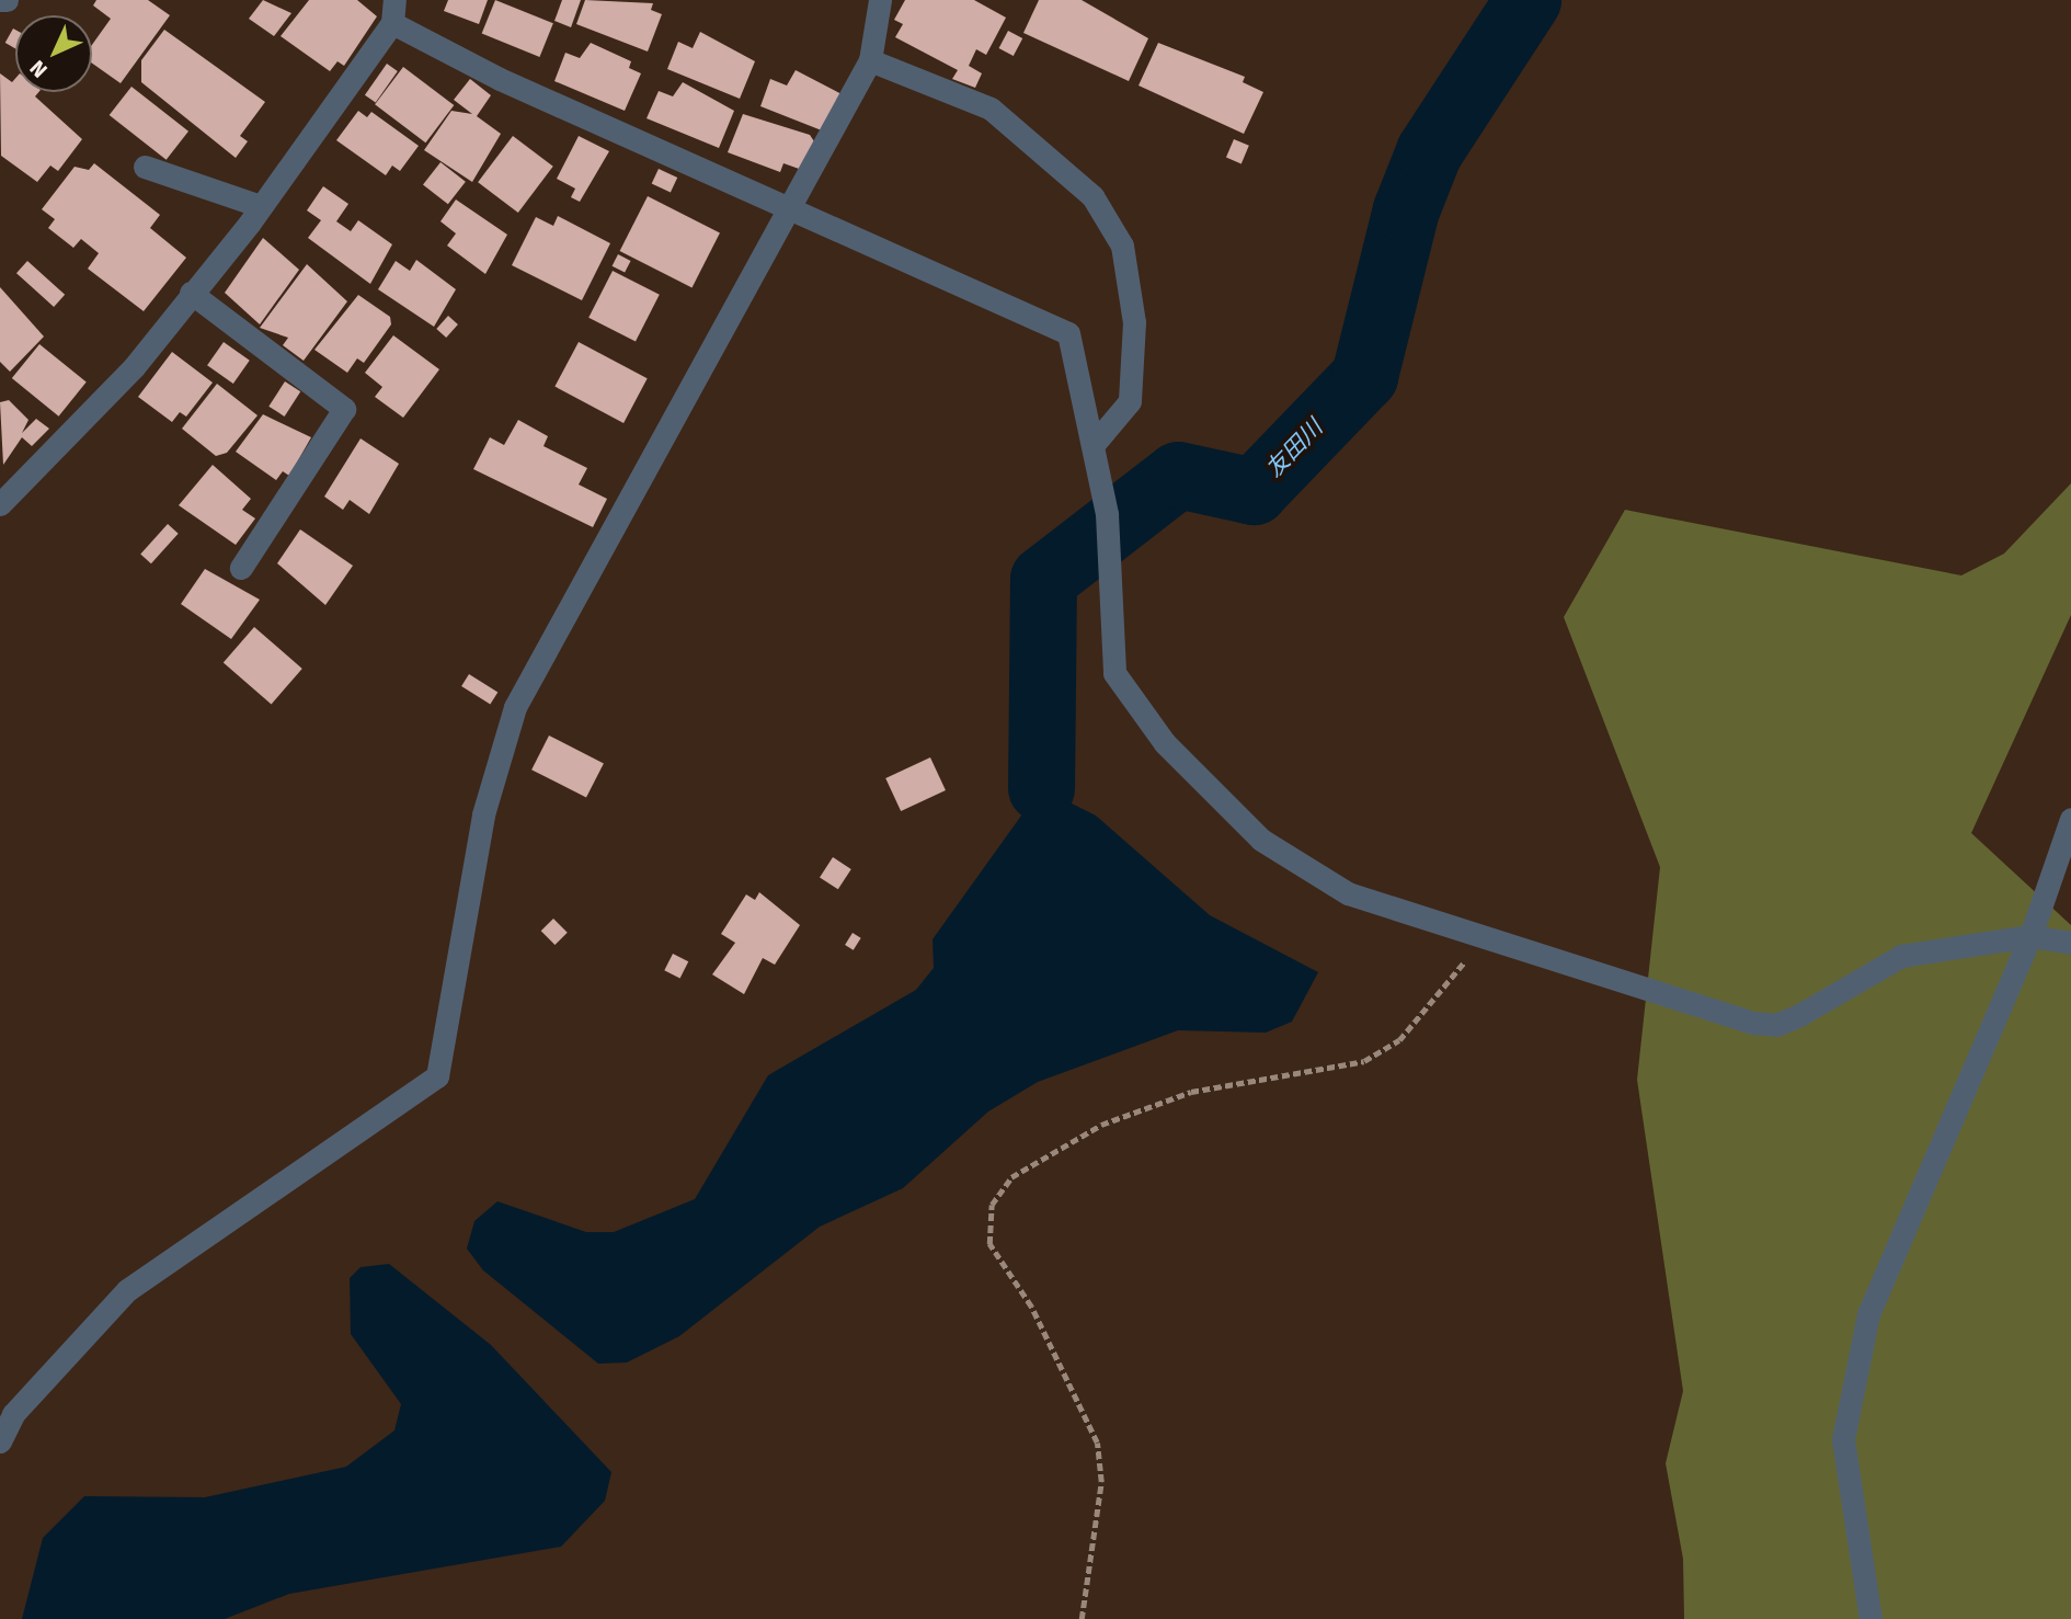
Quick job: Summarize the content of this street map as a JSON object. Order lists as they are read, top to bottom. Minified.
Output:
{"water":["友田川"],"north":"bottom left"}
